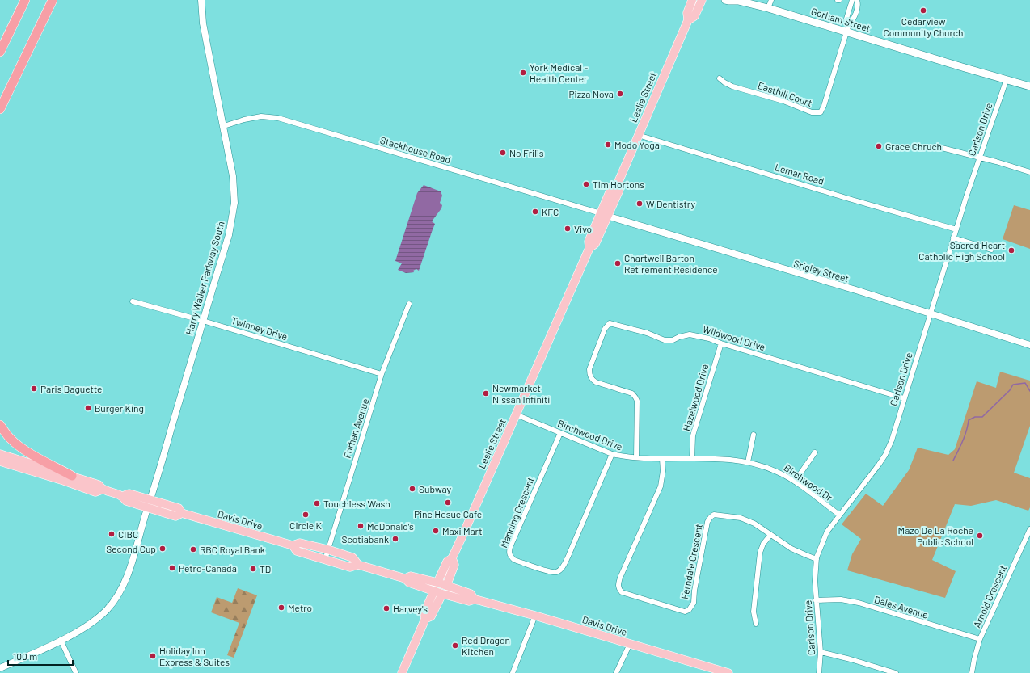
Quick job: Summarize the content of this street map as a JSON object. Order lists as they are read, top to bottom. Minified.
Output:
{"streets":{"main road":["Gorham Street","Leslie Street","Davis Drive"],"street":["Easthill Court","Carlson Drive","Stackhouse Road","Lemar Road","Srigley Street","Harry Walker Parkway South","Twinney Drive","Wildwood Drive","Hazelwood Drive","Forhan Avenue","Birchwood Drive","Birchwood Dr","Manning Crescent","Ferndale Crescent","Arnold Crescent","Dales Avenue"]},"crossings":[["Gorham Street","Easthill Court"],["Gorham Street","Carlson Drive"],["Leslie Street","Stackhouse Road"],["Leslie Street","Lemar Road"],["Leslie Street","Srigley Street"],["Leslie Street","Birchwood Drive"],["Leslie Street","Davis Drive"],["Carlson Drive","Lemar Road"],["Carlson Drive","Srigley Street"],["Carlson Drive","Wildwood Drive"],["Carlson Drive","Birchwood Dr"],["Carlson Drive","Ferndale Crescent"],["Carlson Drive","Dales Avenue"],["Stackhouse Road","Srigley Street"],["Stackhouse Road","Harry Walker Parkway South"],["Harry Walker Parkway South","Twinney Drive"],["Harry Walker Parkway South","Davis Drive"],["Twinney Drive","Forhan Avenue"],["Wildwood Drive","Hazelwood Drive"],["Wildwood Drive","Birchwood Drive"],["Forhan Avenue","Davis Drive"],["Birchwood Drive","Manning Crescent"],["Birchwood Drive","Ferndale Crescent"],["Arnold Crescent","Dales Avenue"]],"places":["Cedarview Community Church","York Medical - Health Center","Pizza Nova","Modo Yoga","Grace Chruch","No Frills","Tim Hortons","W Dentistry","KFC","Vivo","Sacred Heart Catholic High School","Chartwell Barton Retirement Residence","Paris Baguette","Newmarket Nissan Infiniti","Burger King","Subway","Pine Hosue Cafe","Touchless Wash","Circle K","McDonald's","Maxi Mart","CIBC","Mazo De La Roche Public School","Scotiabank","Second Cup","RBC Royal Bank","Petro-Canada","TD","Metro","Harvey's","Red Dragon Kitchen","Holiday Inn Express & Suites"],"scale_bar":"100 m"}
